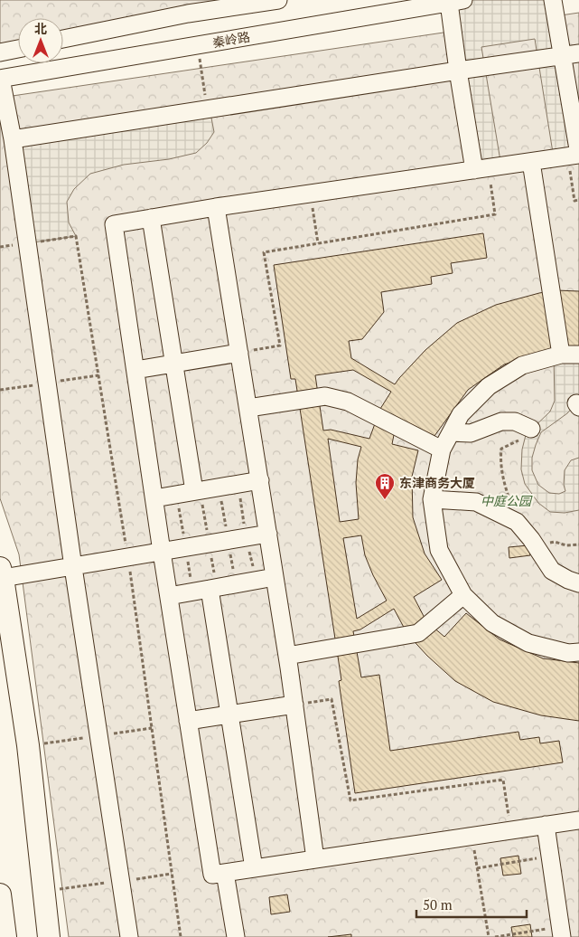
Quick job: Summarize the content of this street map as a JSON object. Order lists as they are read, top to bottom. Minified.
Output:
{"streets":{"street":["秦岭路"]},"parks":["中庭公园"],"places":{"building":["东津商务大厦"]},"scale_bar":"50 m","north":"top"}
